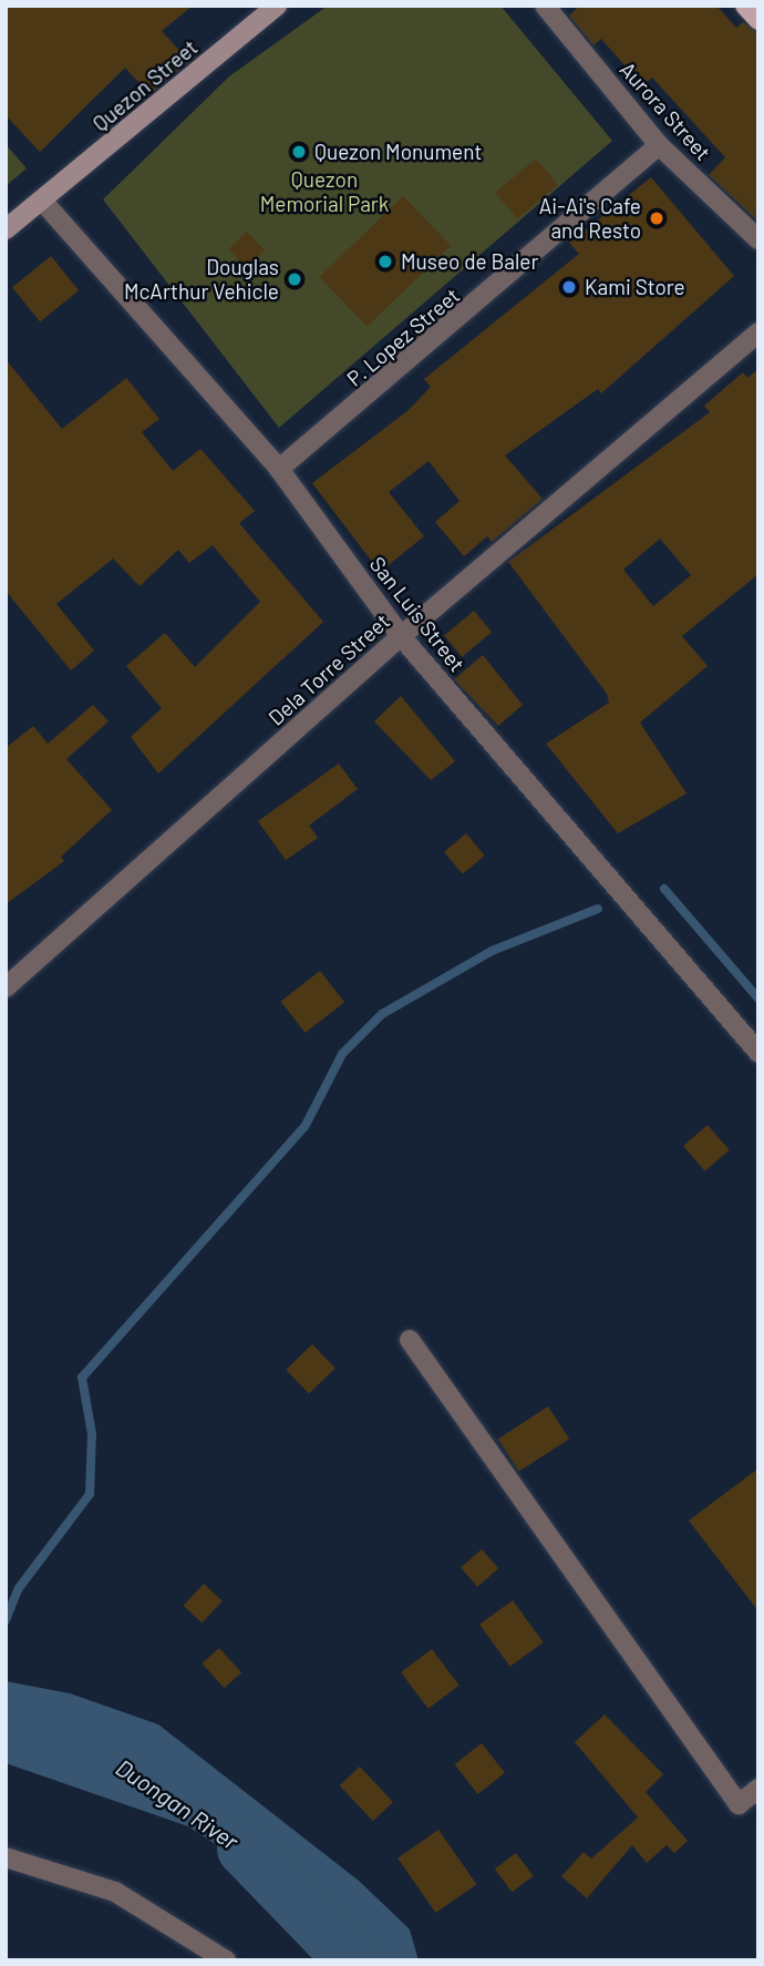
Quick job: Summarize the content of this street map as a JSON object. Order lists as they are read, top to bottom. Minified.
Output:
{"streets":{"street":["Quezon Street","Aurora Street","P. Lopez Street","San Luis Street","Dela Torre Street"]},"crossings":[["Quezon Street","San Luis Street"],["Aurora Street","P. Lopez Street"],["P. Lopez Street","San Luis Street"],["San Luis Street","Dela Torre Street"]],"water":["Duongan River"],"parks":["Quezon Memorial Park"],"places":["Quezon Monument","Ai-Ai's Cafe and Resto","Museo de Baler","Douglas McArthur Vehicle","Kami Store"]}
